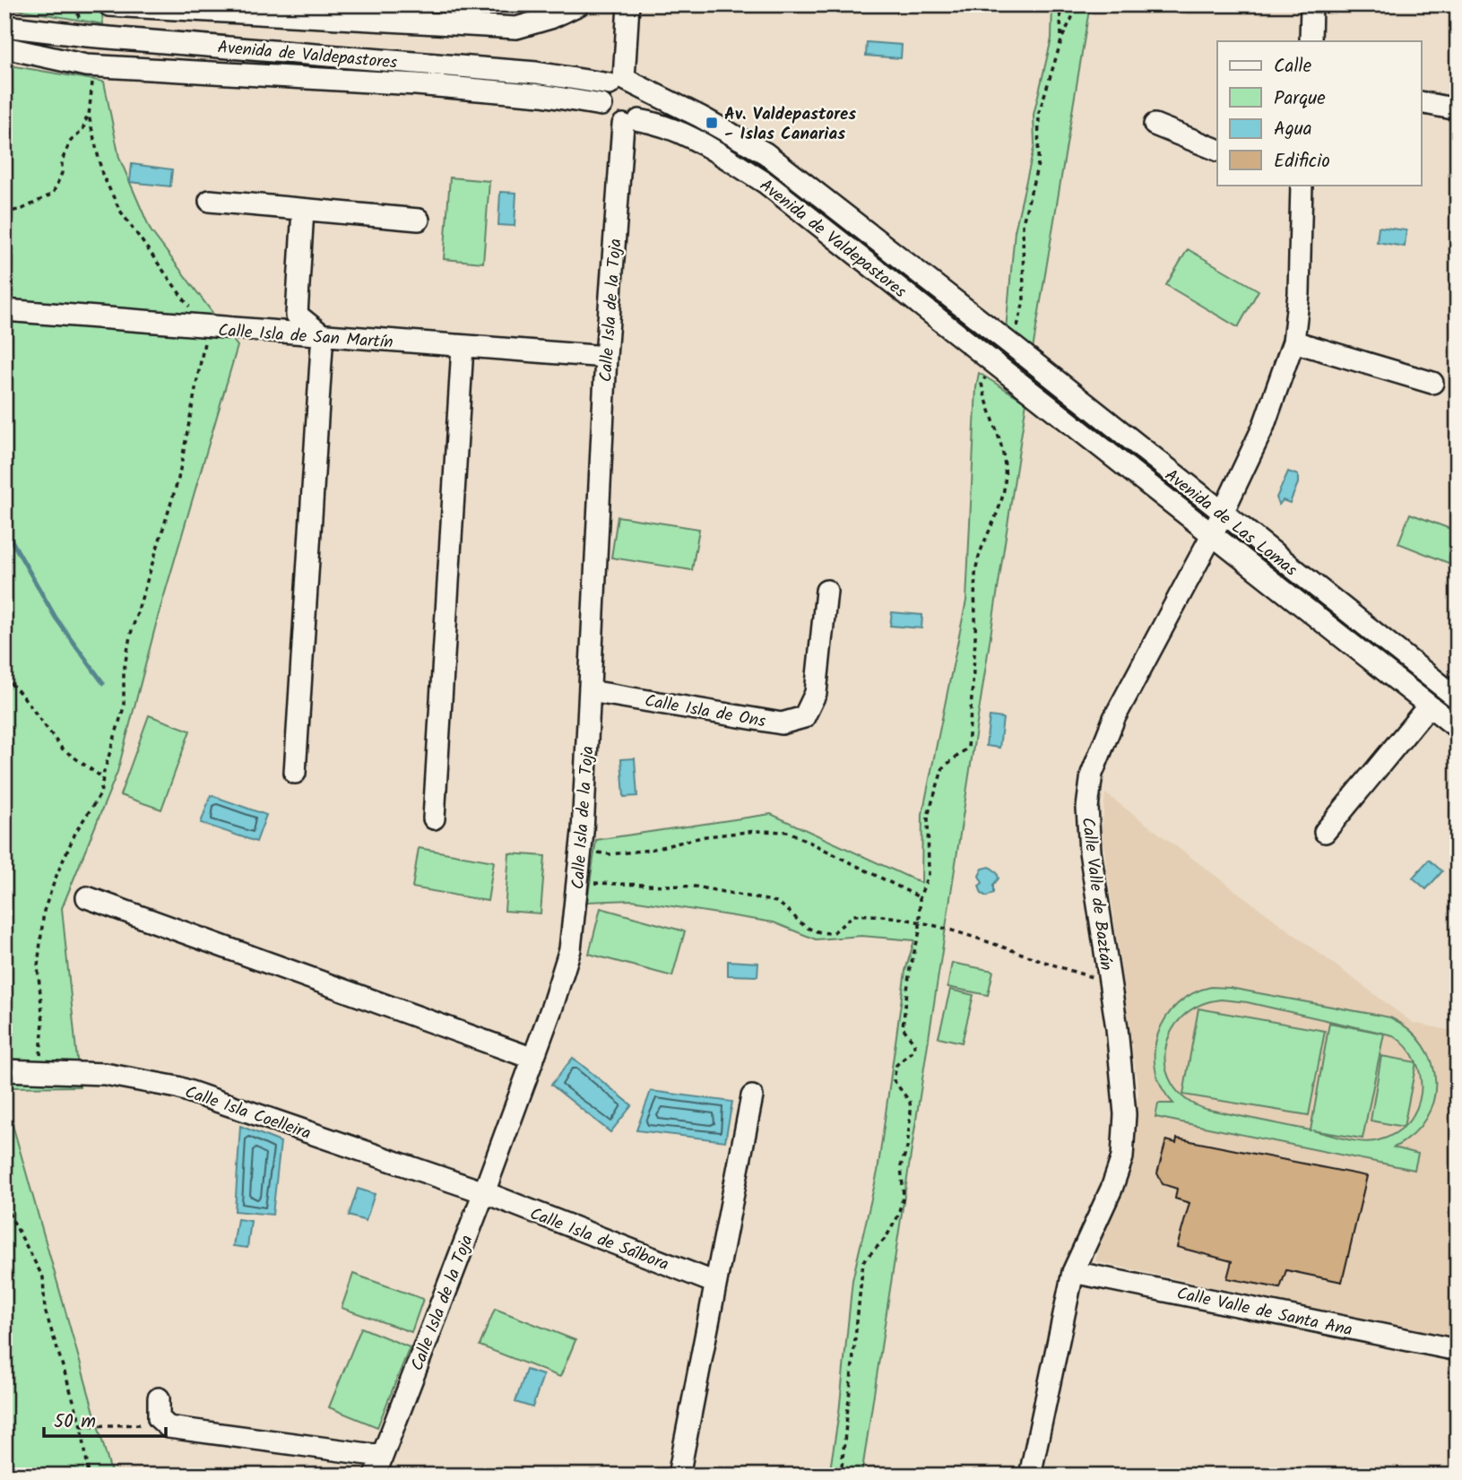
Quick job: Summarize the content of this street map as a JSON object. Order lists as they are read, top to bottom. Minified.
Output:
{"streets":{"street":["Avenida de Valdepastores","Calle Isla de la Toja","Calle Isla de San Martín","Avenida de Las Lomas","Calle Isla de Ons","Calle Valle de Baztán","Calle Isla Coelleira","Calle Isla de Sálbora","Calle Valle de Santa Ana"]},"crossings":[["Avenida de Valdepastores","Calle Isla de la Toja"],["Avenida de Valdepastores","Avenida de Las Lomas"],["Calle Isla de la Toja","Calle Isla de San Martín"],["Calle Isla de la Toja","Calle Isla de Ons"],["Calle Isla de la Toja","Calle Isla Coelleira"],["Calle Isla de la Toja","Calle Isla de Sálbora"],["Avenida de Las Lomas","Calle Valle de Baztán"],["Calle Valle de Baztán","Calle Valle de Santa Ana"],["Calle Isla Coelleira","Calle Isla de Sálbora"]],"places":{"transit":["Av. Valdepastores - Islas Canarias"]},"legend":["Calle","Parque","Agua","Edificio"],"scale_bar":"50 m"}
